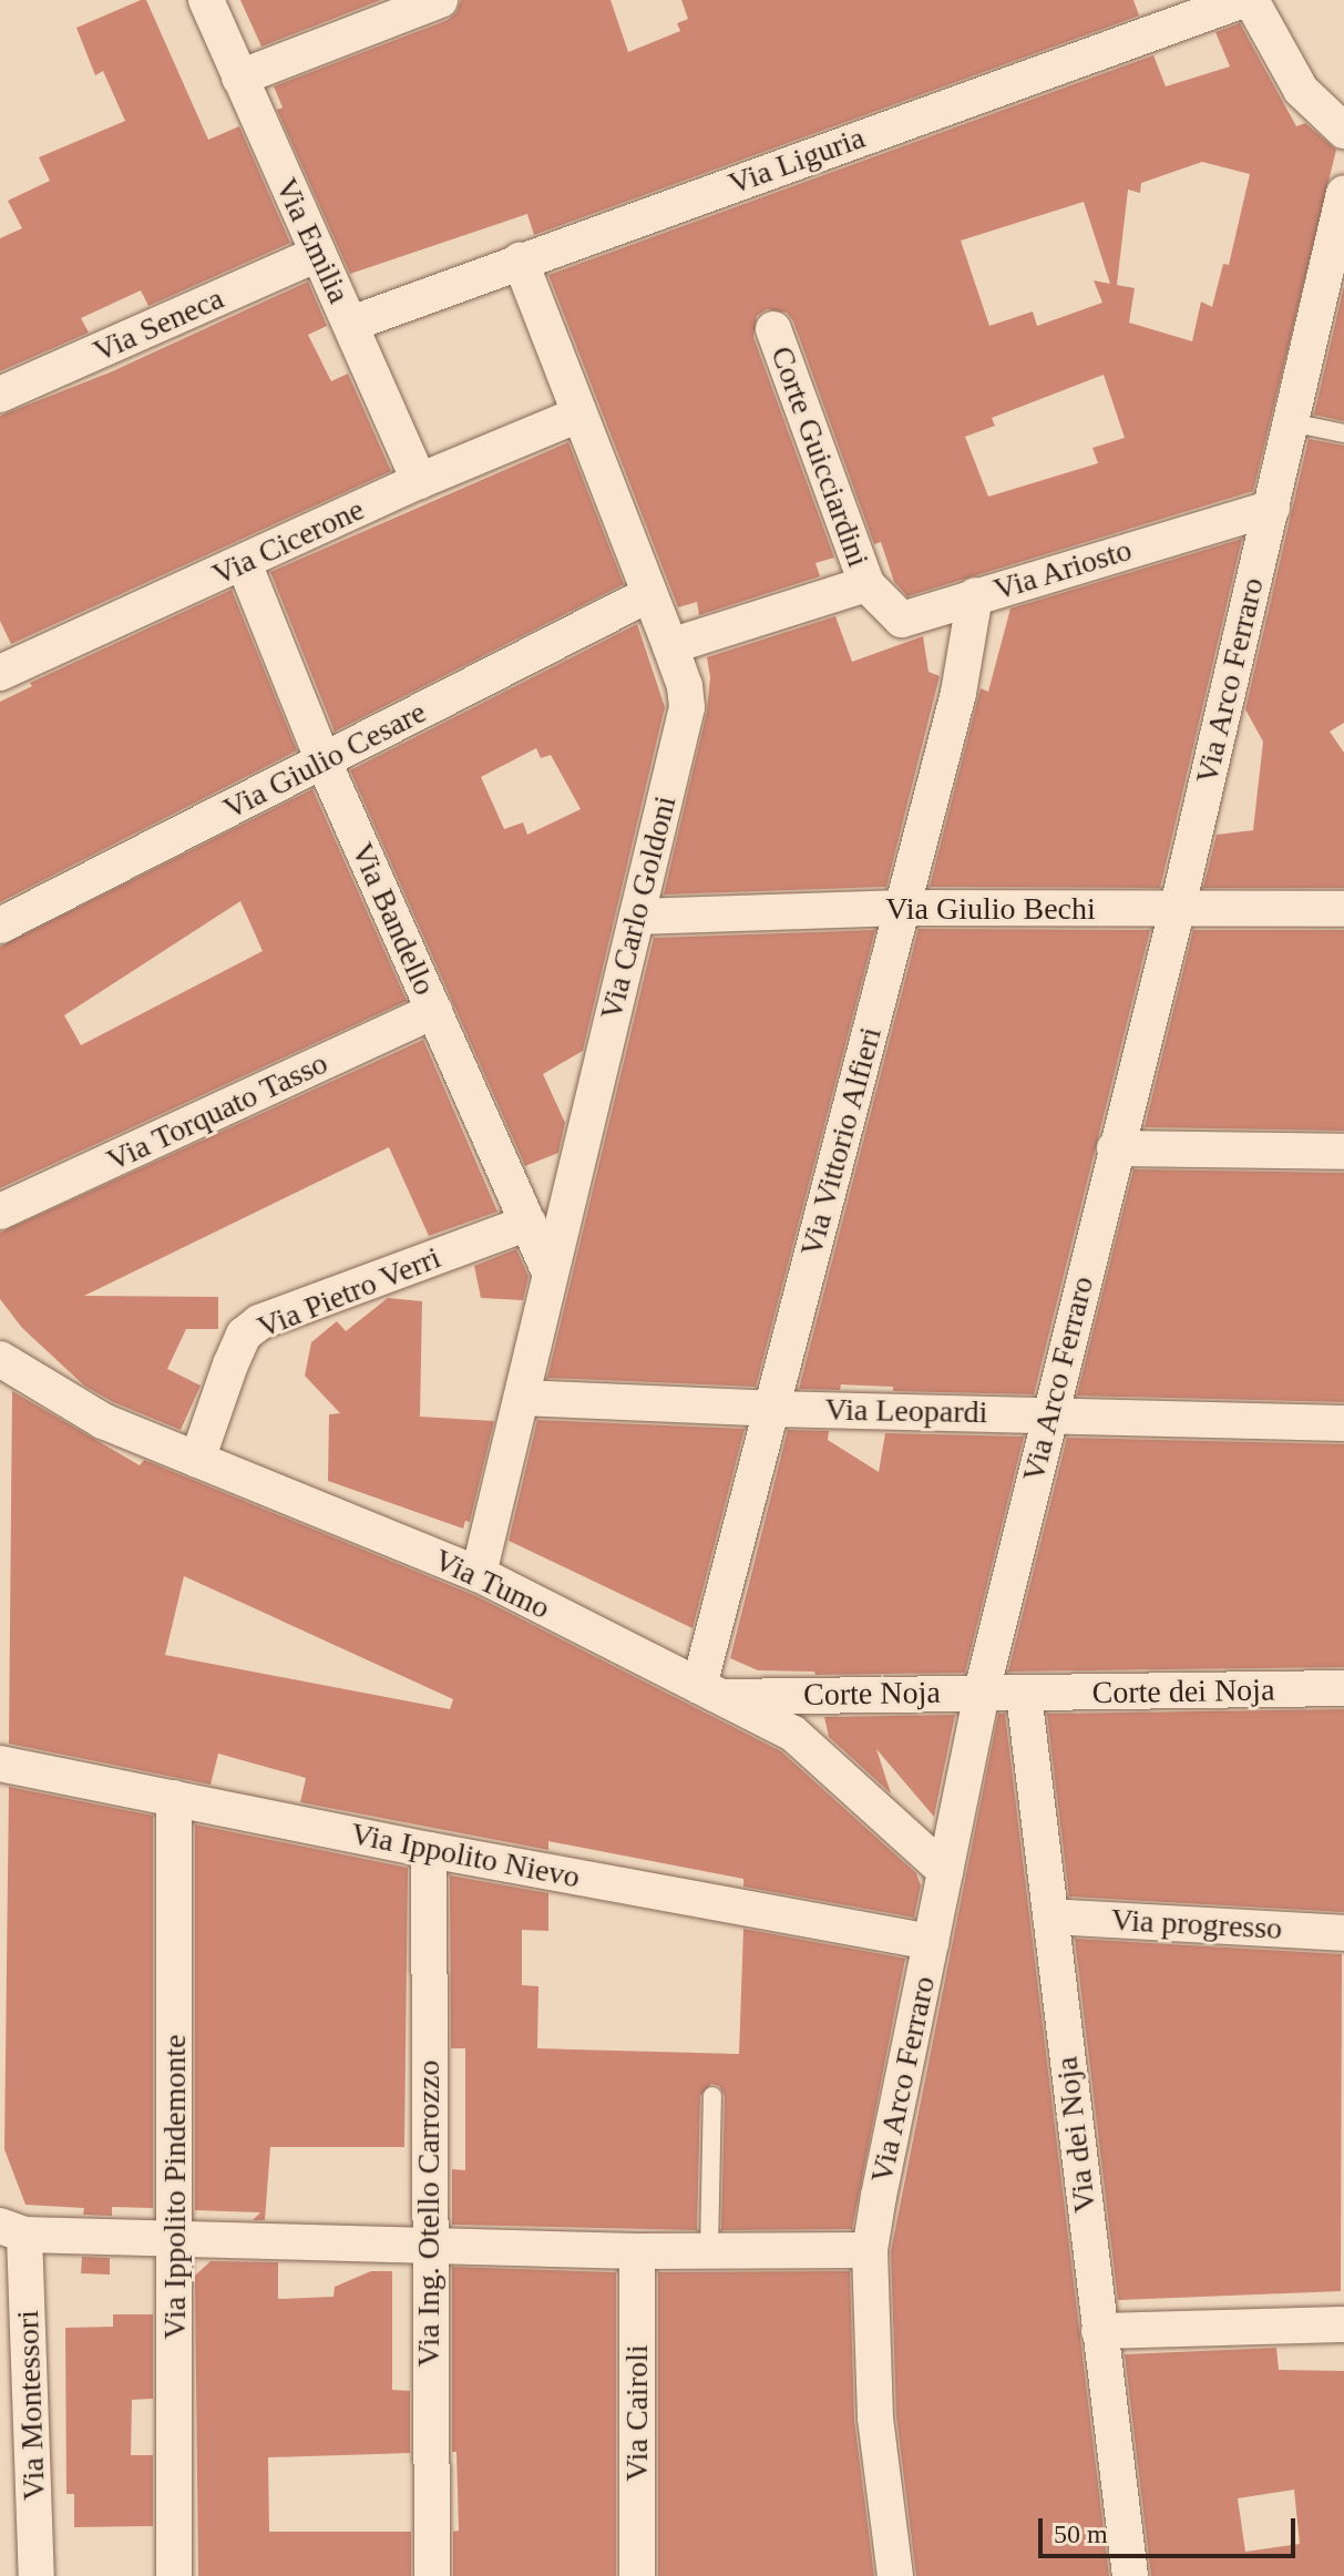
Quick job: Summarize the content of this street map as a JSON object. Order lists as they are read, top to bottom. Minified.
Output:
{"streets":{"street":["Via Liguria","Via Emilia","Via Seneca","Corte Guicciardini","Via Cicerone","Via Ariosto","Via Arco Ferraro","Via Giulio Cesare","Via Carlo Goldoni","Via Giulio Bechi","Via Bandello","Via Torquato Tasso","Via Vittorio Alfieri","Via Pietro Verri","Via Leopardi","Via Tumo","Corte dei Noja","Corte Noja","Via Ippolito Nievo","Via progresso","Via dei Noja","Via Ippolito Pindemonte","Via Ing. Otello Carrozzo","Via Montessori","Via Cairoli"]},"crossings":[["Via Liguria","Via Emilia"],["Via Liguria","Via Carlo Goldoni"],["Via Emilia","Via Seneca"],["Via Emilia","Via Cicerone"],["Corte Guicciardini","Via Ariosto"],["Via Cicerone","Via Carlo Goldoni"],["Via Cicerone","Via Bandello"],["Via Ariosto","Via Arco Ferraro"],["Via Ariosto","Via Vittorio Alfieri"],["Via Arco Ferraro","Via Giulio Bechi"],["Via Arco Ferraro","Via Leopardi"],["Via Arco Ferraro","Via Tumo"],["Via Arco Ferraro","Corte Noja"],["Via Arco Ferraro","Via Ippolito Nievo"],["Via Giulio Cesare","Via Carlo Goldoni"],["Via Giulio Cesare","Via Bandello"],["Via Carlo Goldoni","Via Giulio Bechi"],["Via Carlo Goldoni","Via Bandello"],["Via Carlo Goldoni","Via Leopardi"],["Via Carlo Goldoni","Via Tumo"],["Via Giulio Bechi","Via Vittorio Alfieri"],["Via Bandello","Via Torquato Tasso"],["Via Bandello","Via Pietro Verri"],["Via Vittorio Alfieri","Via Leopardi"],["Via Vittorio Alfieri","Via Tumo"],["Via Vittorio Alfieri","Corte Noja"],["Via Pietro Verri","Via Tumo"],["Via Tumo","Corte Noja"],["Corte dei Noja","Corte Noja"],["Corte dei Noja","Via dei Noja"],["Corte Noja","Via dei Noja"],["Via Ippolito Nievo","Via Ippolito Pindemonte"],["Via Ippolito Nievo","Via Ing. Otello Carrozzo"],["Via progresso","Via dei Noja"]],"scale_bar":"50 m"}
